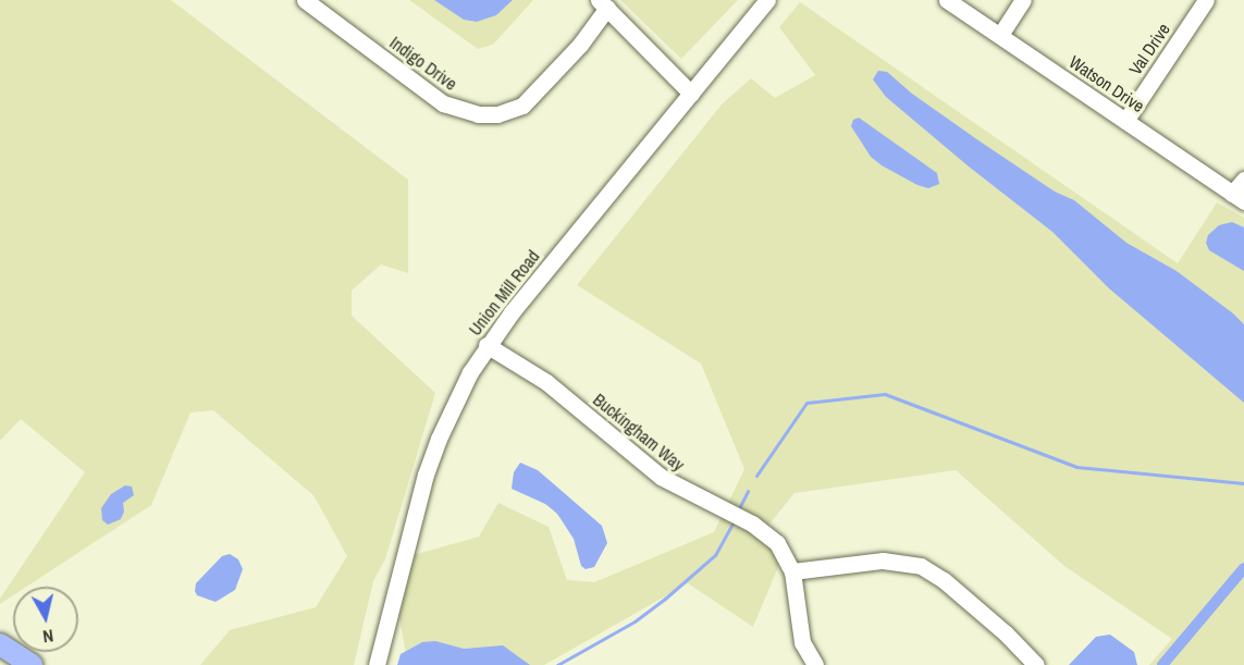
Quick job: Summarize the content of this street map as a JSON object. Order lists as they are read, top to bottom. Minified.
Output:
{"streets":{"street":["Val Drive","Indigo Drive","Watson Drive","Union Mill Road","Buckingham Way"]},"crossings":[["Val Drive","Watson Drive"],["Union Mill Road","Buckingham Way"]],"north":"bottom"}
